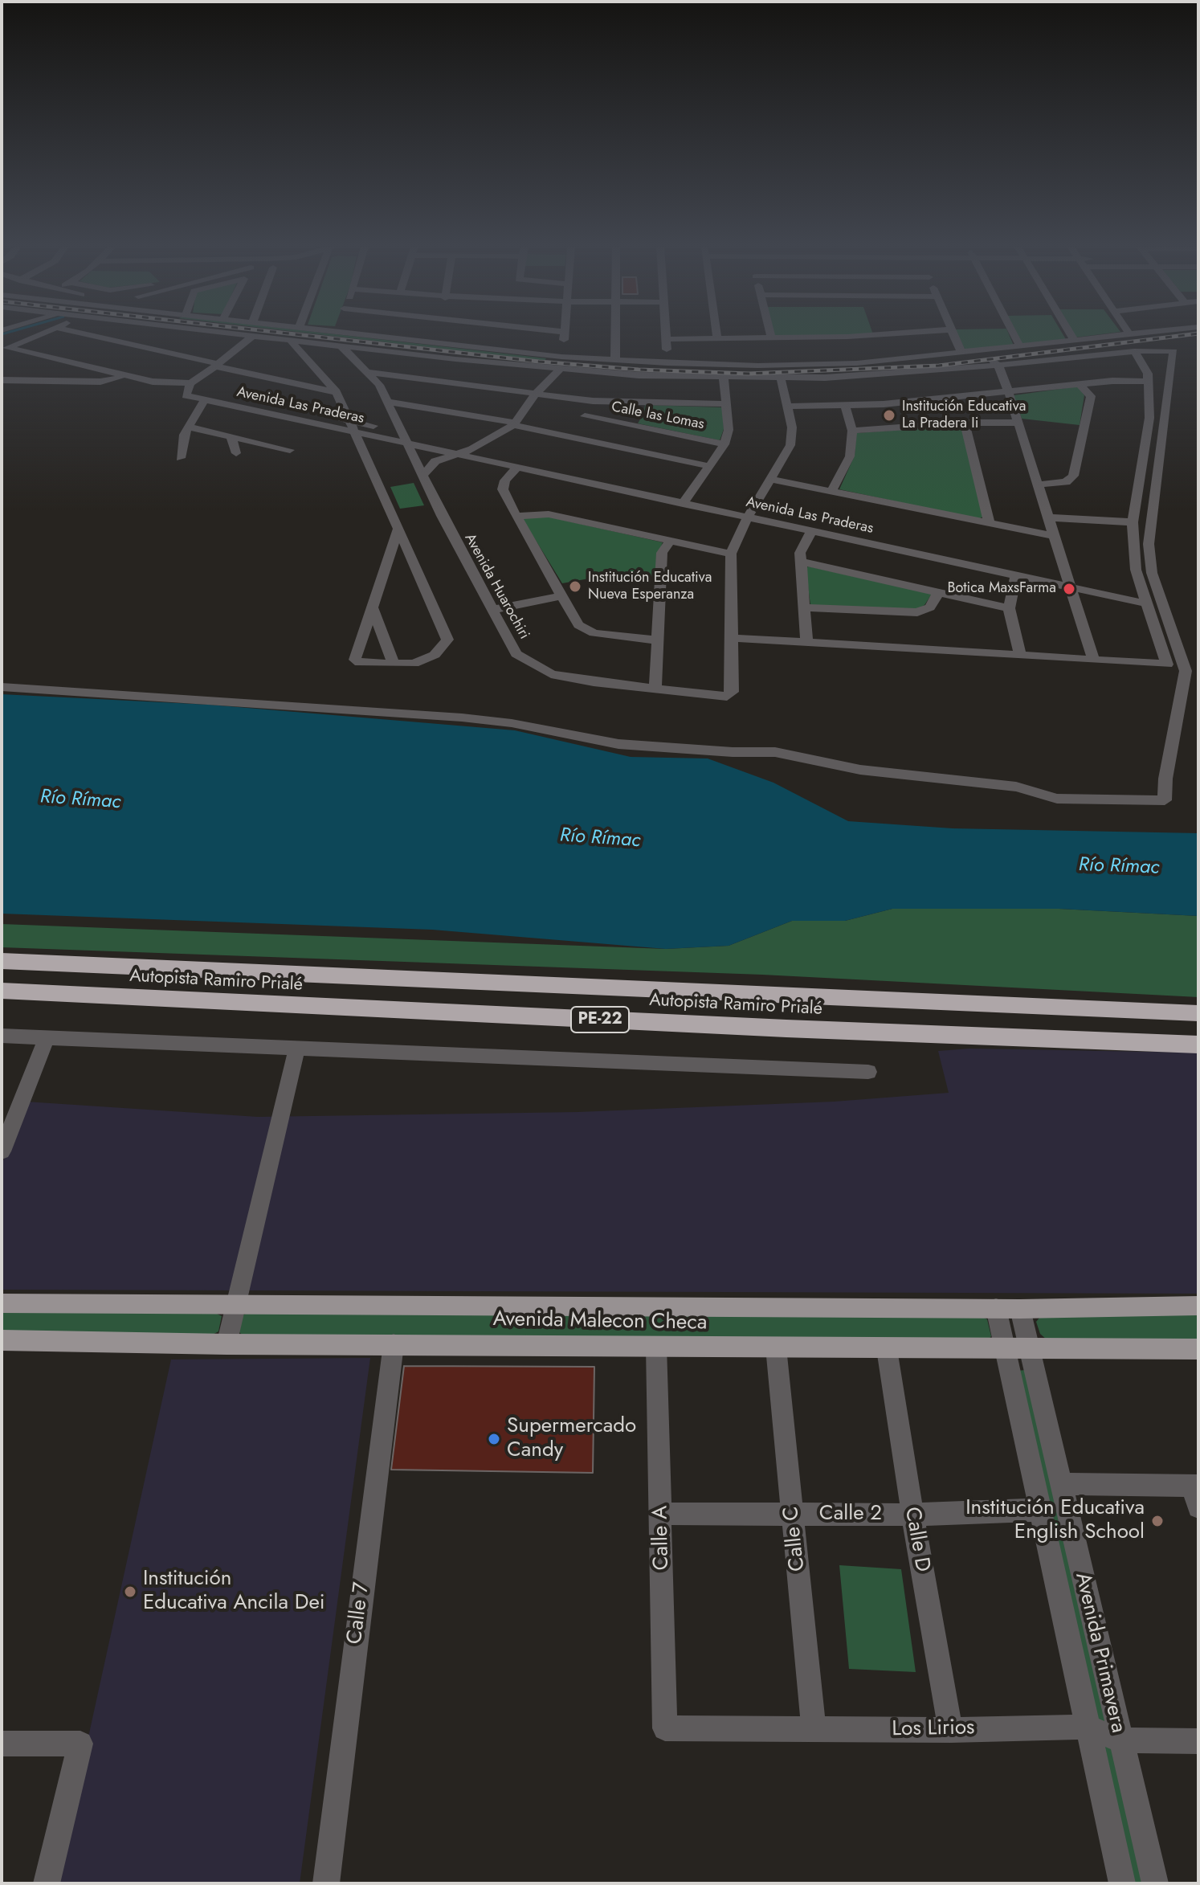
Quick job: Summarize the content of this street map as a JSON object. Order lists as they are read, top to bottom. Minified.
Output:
{"streets":{"highway":["Autopista Ramiro Prialé","PE-22"],"main road":["Avenida Malecon Checa"],"street":["Avenida Las Praderas","Calle las Lomas","Avenida Huarochiri","Calle 2","Calle A","Calle C","Calle D","Calle 7","Avenida Primavera","Los Lirios"]},"crossings":[["Avenida Las Praderas","Avenida Huarochiri"],["Avenida Malecon Checa","Calle A"],["Avenida Malecon Checa","Calle C"],["Avenida Malecon Checa","Calle D"],["Avenida Malecon Checa","Calle 7"],["Avenida Malecon Checa","Avenida Primavera"],["Calle 2","Calle A"],["Calle 2","Calle C"],["Calle 2","Calle D"],["Calle 2","Avenida Primavera"],["Calle A","Los Lirios"],["Calle C","Los Lirios"],["Calle D","Los Lirios"],["Avenida Primavera","Los Lirios"]],"water":["Río Rímac"],"places":["Institución Educativa La Pradera Ii","Institución Educativa Nueva Esperanza","Botica MaxsFarma","Supermercado Candy","Institución Educativa English School","Institución Educativa Ancila Dei"]}
